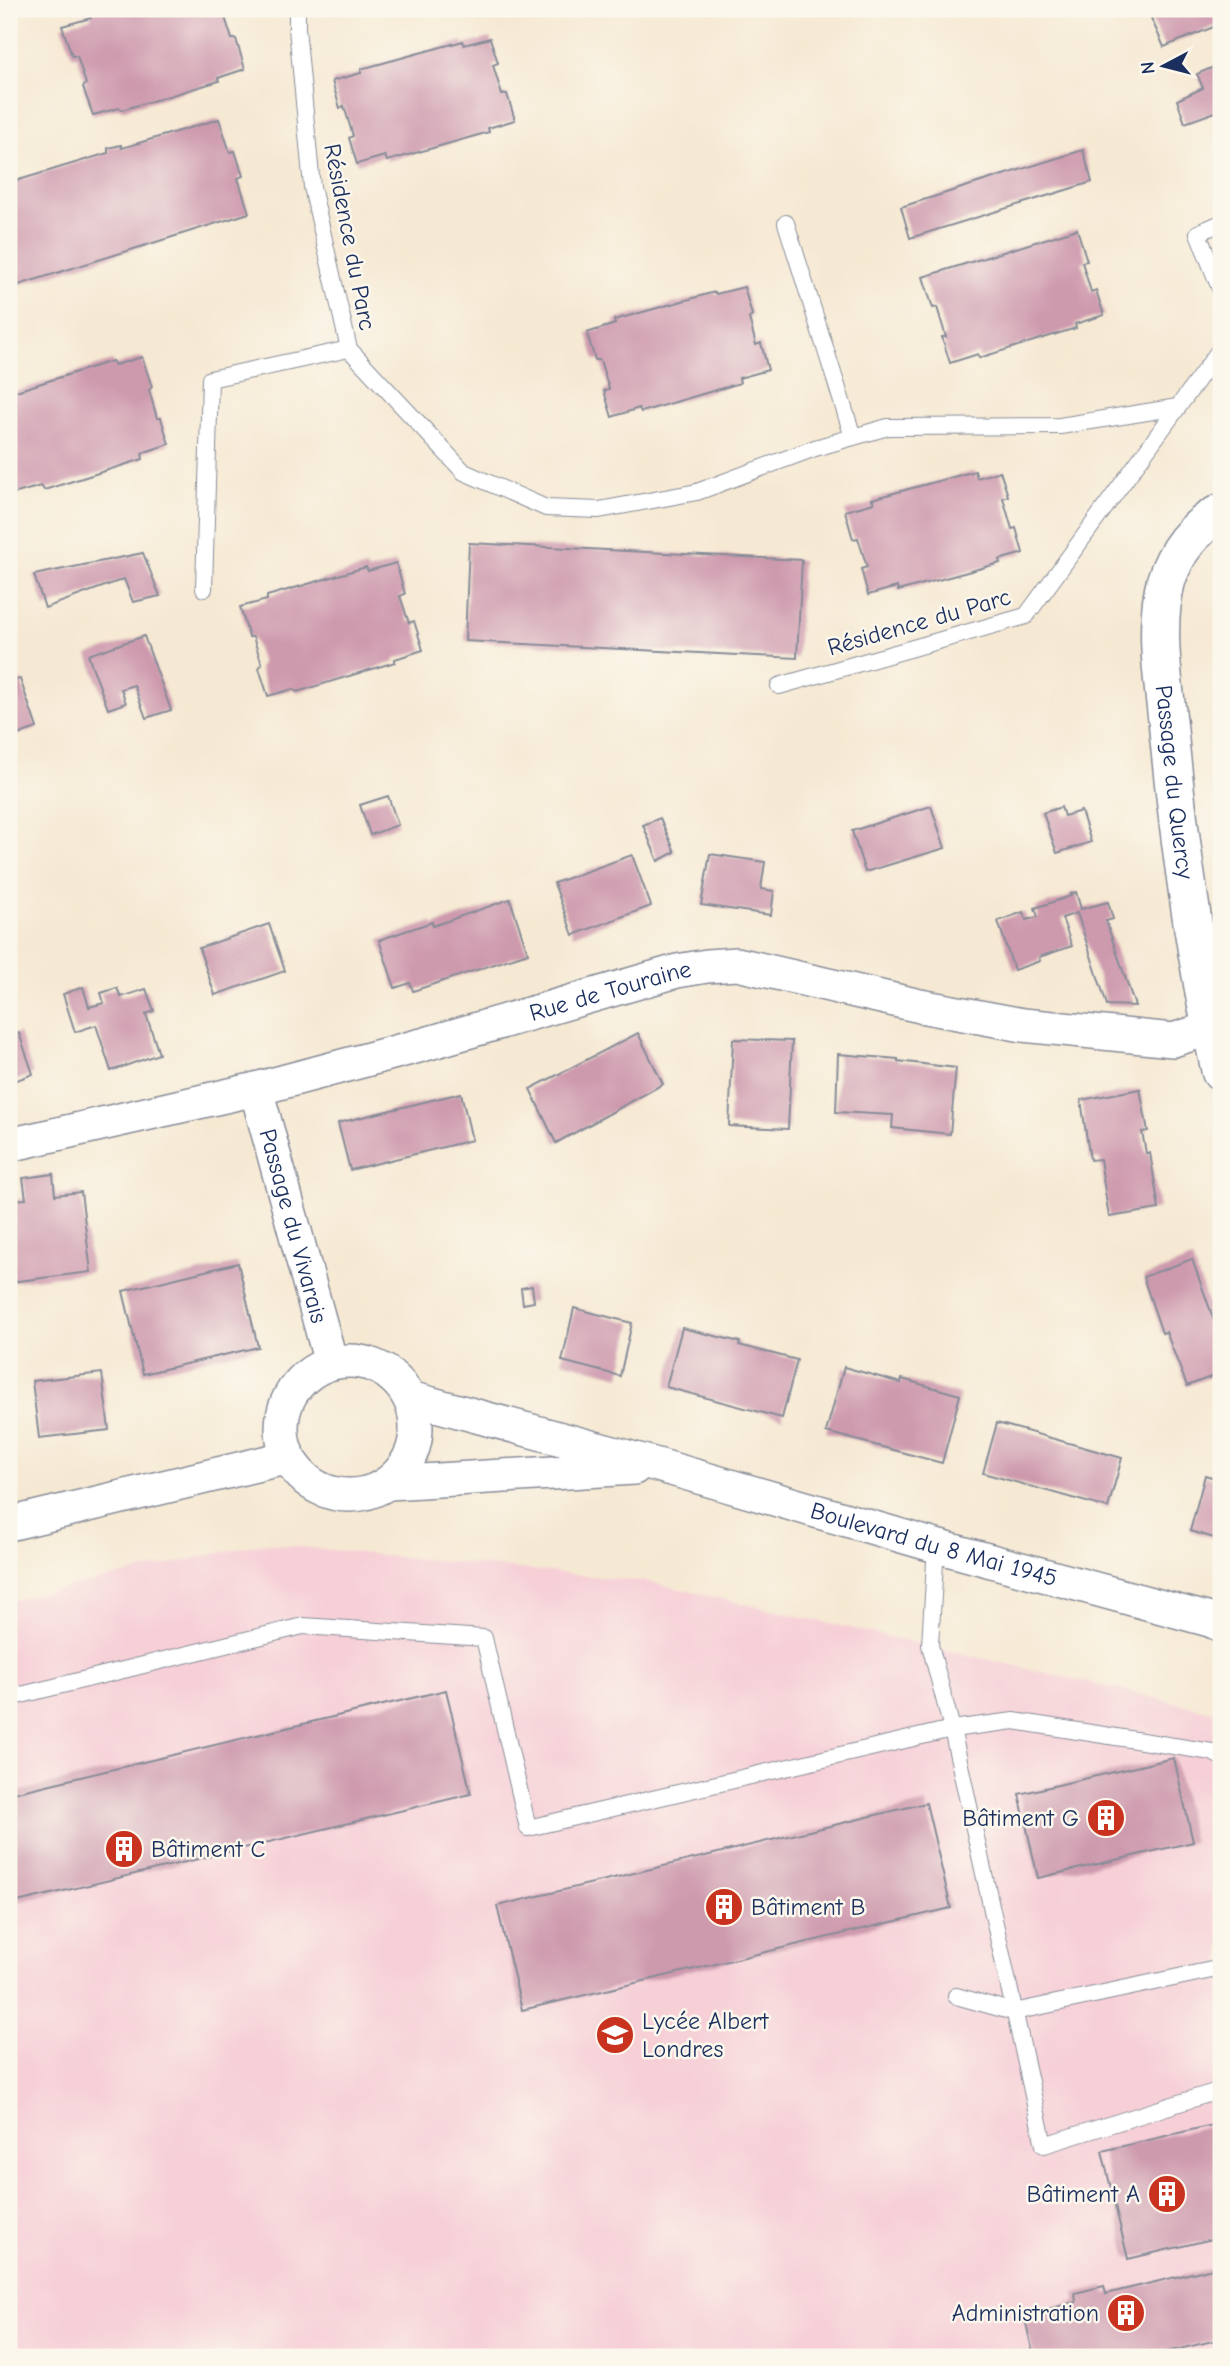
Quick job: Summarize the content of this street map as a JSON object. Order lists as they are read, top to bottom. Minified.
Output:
{"streets":{"main road":["Passage du Quercy"],"street":["Rue de Touraine","Passage du Vivarais","Boulevard du 8 Mai 1945"],"lane":["Résidence du Parc"]},"crossings":[["Passage du Quercy","Rue de Touraine"],["Rue de Touraine","Passage du Vivarais"],["Passage du Vivarais","Boulevard du 8 Mai 1945"]],"places":{"building":["Bâtiment G","Bâtiment C","Bâtiment B","Bâtiment A","Administration"],"school or university":["Lycée Albert Londres"]},"north":"left"}
